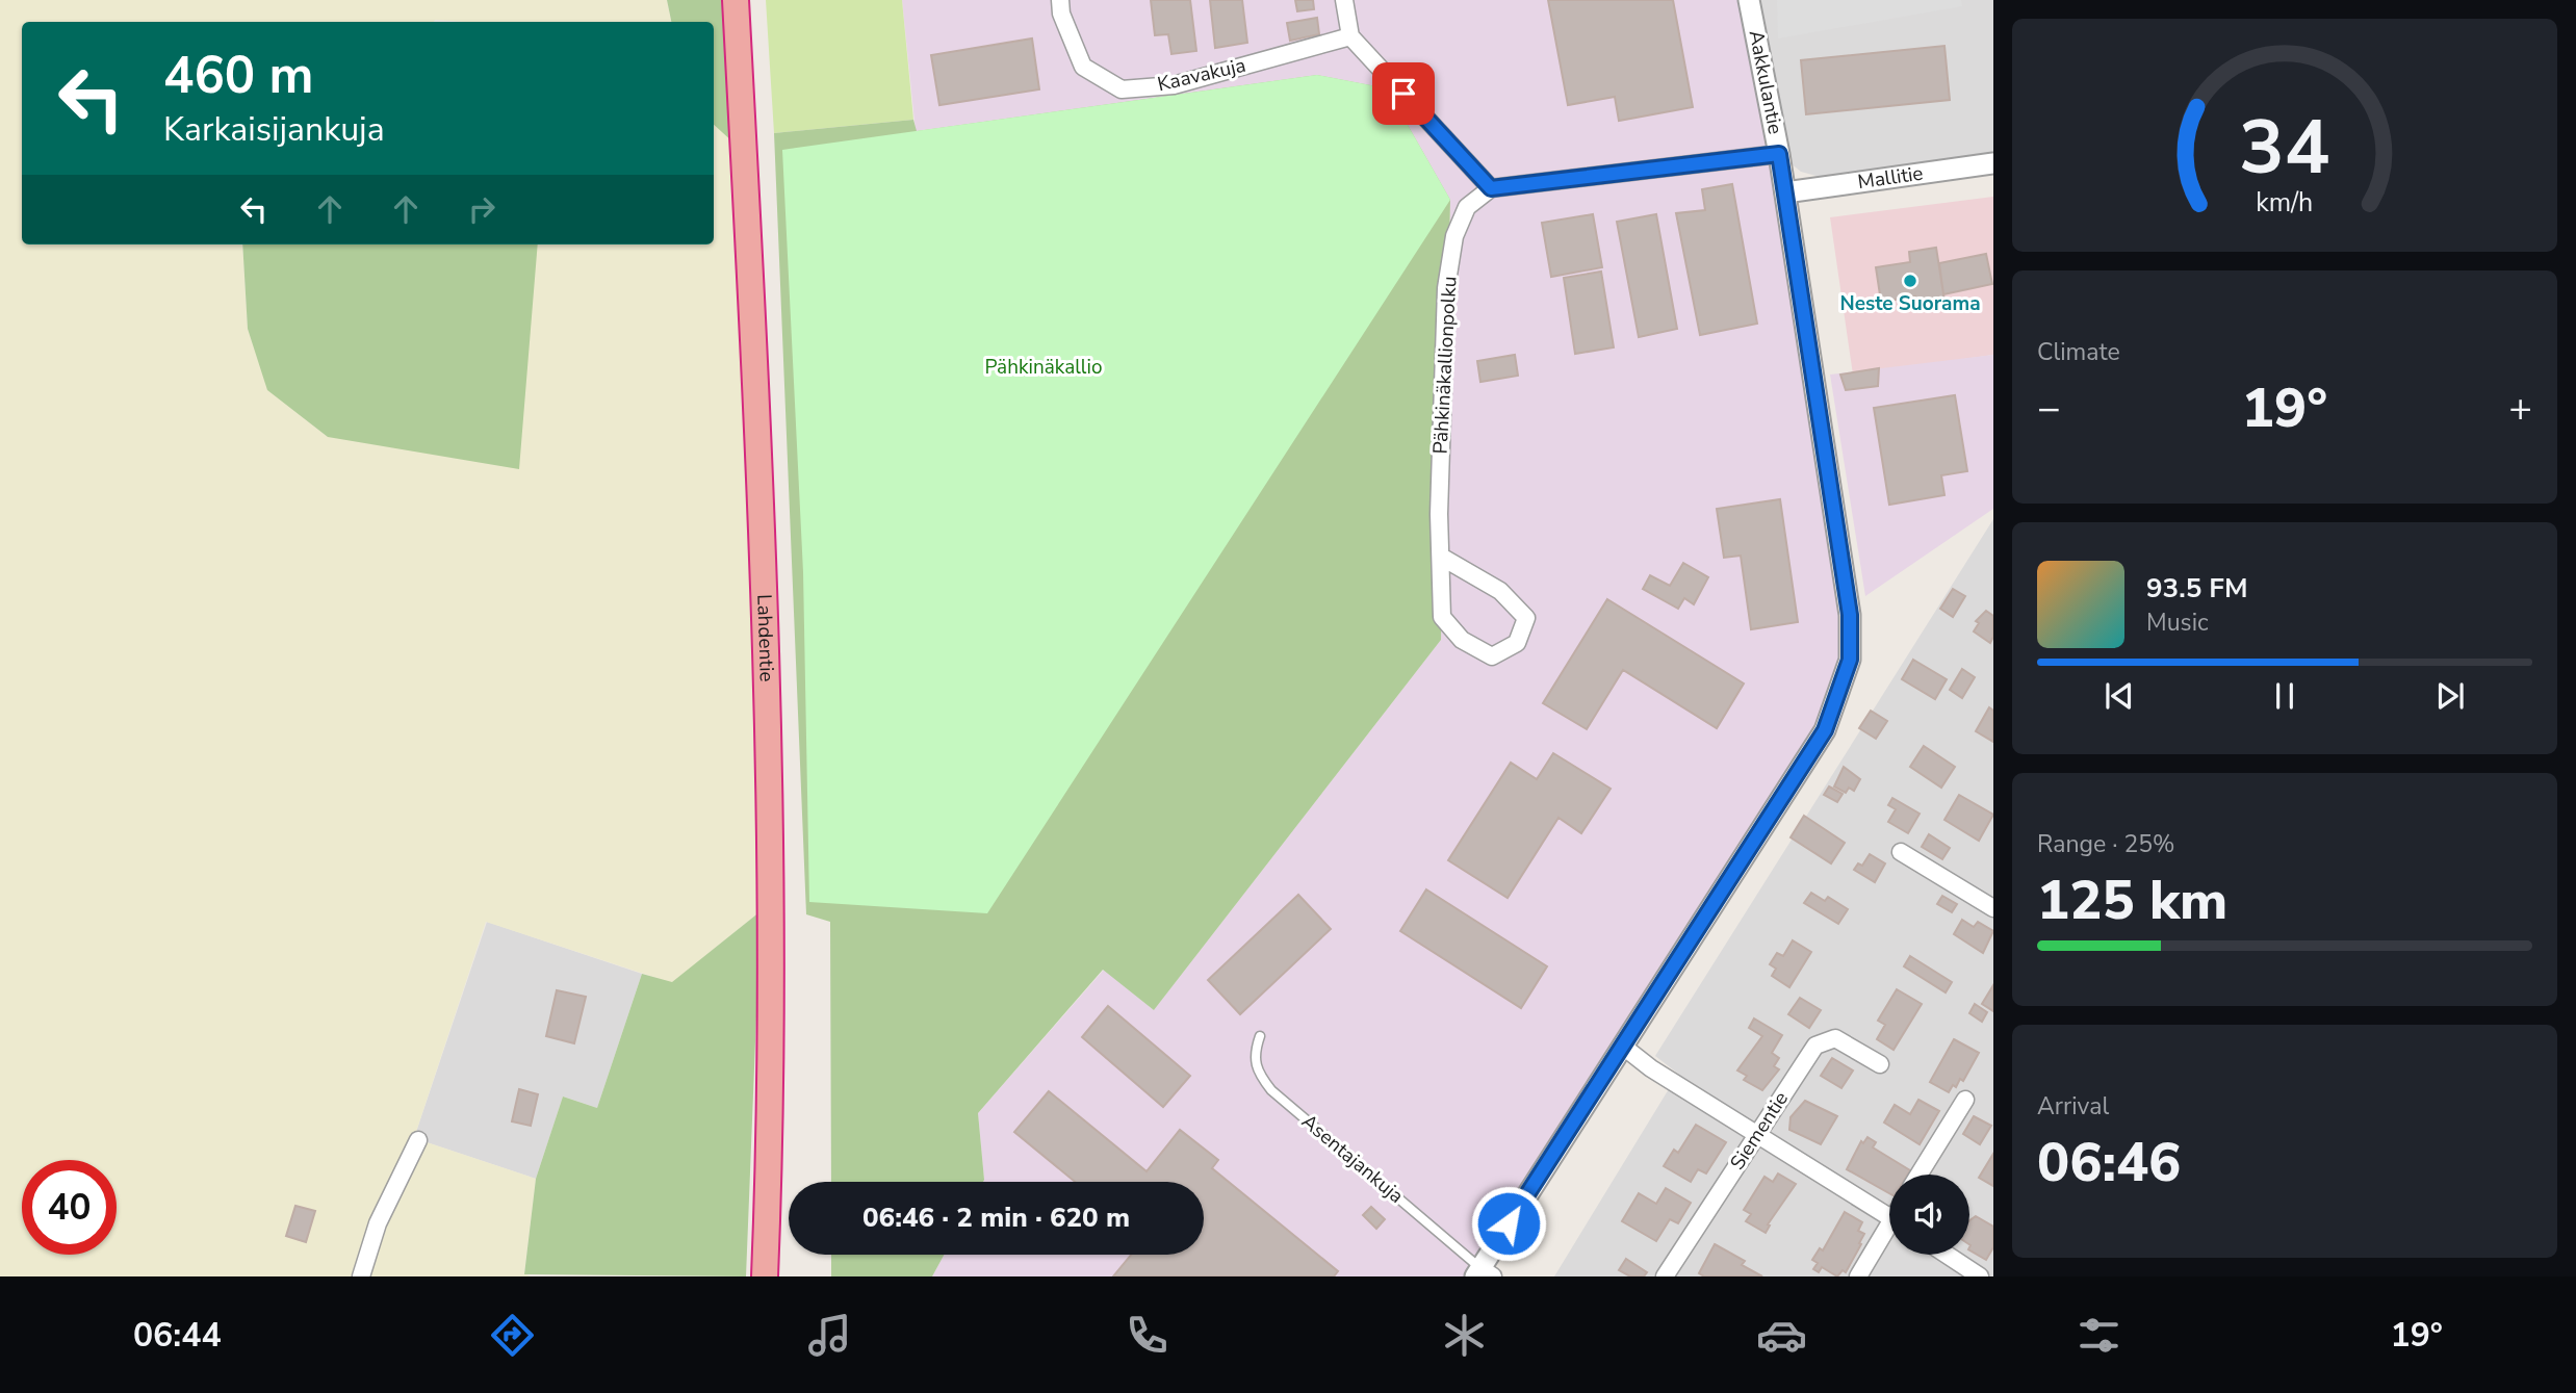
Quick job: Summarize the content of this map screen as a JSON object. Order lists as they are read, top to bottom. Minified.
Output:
{"streets":{"highway":["Lahdentie"],"street":["Kaavakuja","Aakkulantie","Mallitie","Pähkinäkallionpolku","Siementie"],"lane":["Asentajankuja"]},"crossings":[["Aakkulantie","Mallitie"],["Aakkulantie","Asentajankuja"]],"parks":["Pähkinäkallio"],"places":["Neste Suorama"],"page":{"turn":["460 m","Karkaisijankuja"],"tile":["Climate",["Range · 25%","125 km"],["Arrival","06:46"]],"heat":["−","19°","+"],"song":["93.5 FM","Music"],"limit":"40","trip":"06:46 · 2 min · 620 m","tabs":["06:44","19°"],"gauge":["34","km/h"]}}
